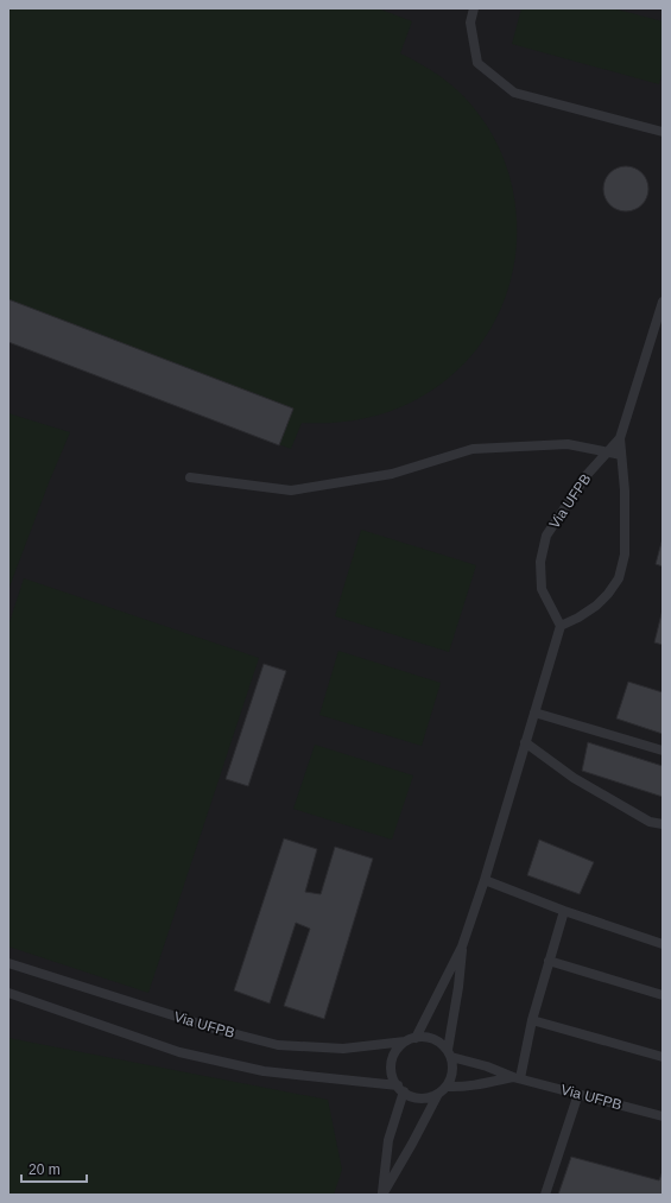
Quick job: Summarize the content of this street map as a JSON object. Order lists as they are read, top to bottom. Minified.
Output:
{"streets":{"lane":["Via UFPB"]},"scale_bar":"20 m"}
